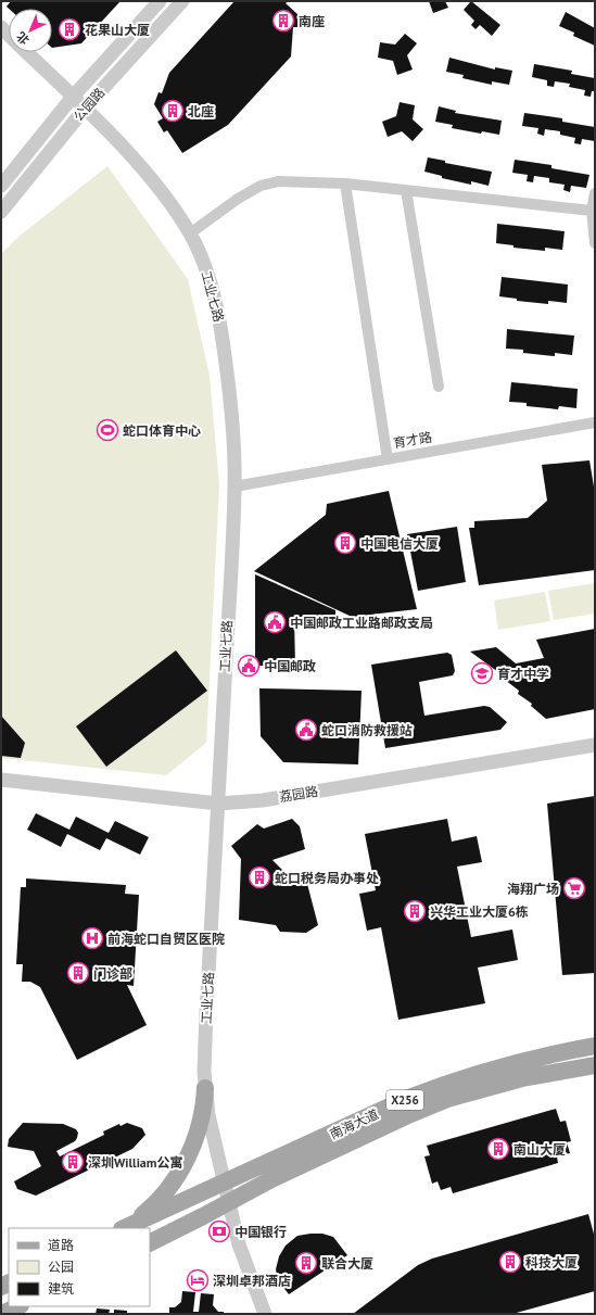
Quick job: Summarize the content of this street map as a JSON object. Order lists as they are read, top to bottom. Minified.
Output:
{"streets":{"main road":["X256","南海大道"],"street":["公园路","工业七路","育才路","荔园路"]},"crossings":[["公园路","工业七路"],["工业七路","育才路"],["工业七路","荔园路"],["工业七路","南海大道"]],"places":{"building":["南座","花果山大厦","北座","中国电信大厦","蛇口税务局办事处","兴华工业大厦6栋","门诊部","南山大厦","深圳William公寓","科技大厦","联合大厦"],"sports":["蛇口体育中心"],"public building":["中国邮政工业路邮政支局","中国邮政","蛇口消防救援站"],"school or university":["育才中学"],"supermarket":["海翔广场"],"hospital":["前海蛇口自贸区医院"],"bank":["中国银行"],"hotel":["深圳卓邦酒店"]},"legend":["道路","公园","建筑"],"north":"bottom left"}
